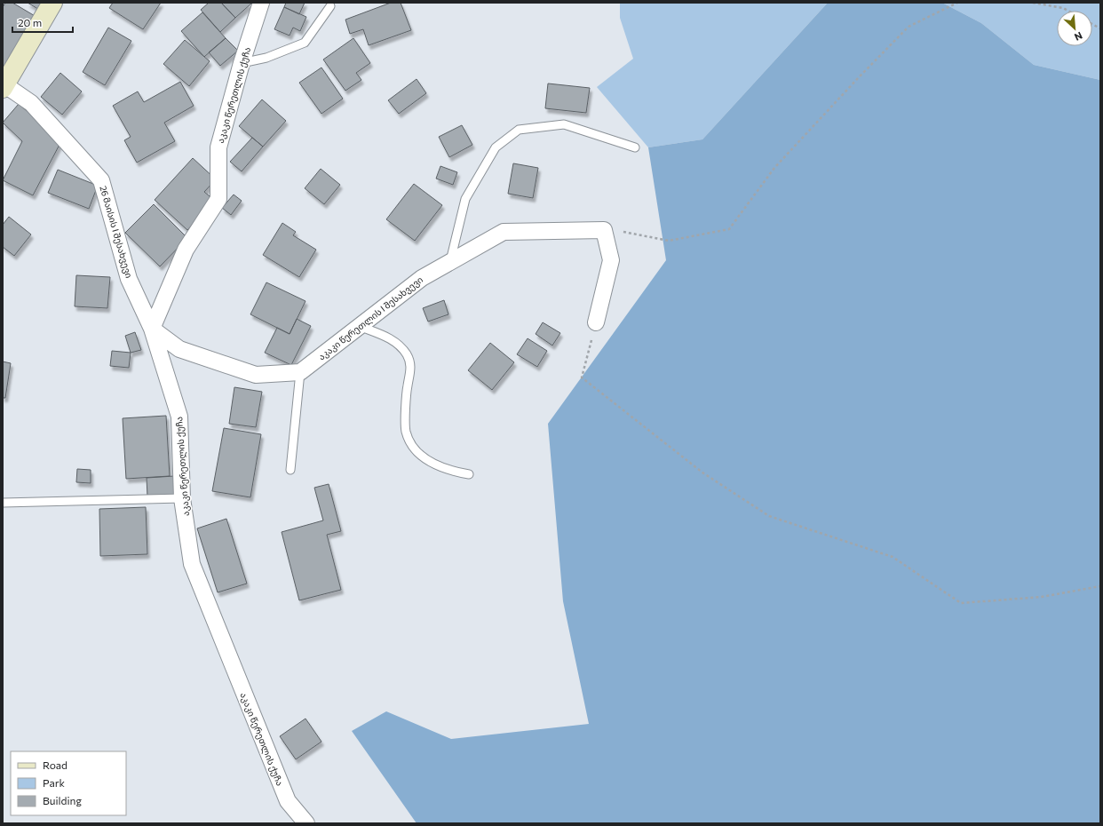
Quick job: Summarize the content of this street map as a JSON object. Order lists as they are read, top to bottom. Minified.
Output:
{"streets":{"street":["აკაკი წერეთლის ქუჩა","26 მაისის I შესახვევი","აკაკი წერეთლის I შესახვევი"]},"crossings":[["აკაკი წერეთლის ქუჩა","26 მაისის I შესახვევი"]],"legend":["Road","Park","Building"],"scale_bar":"20 m","north":"bottom right"}
